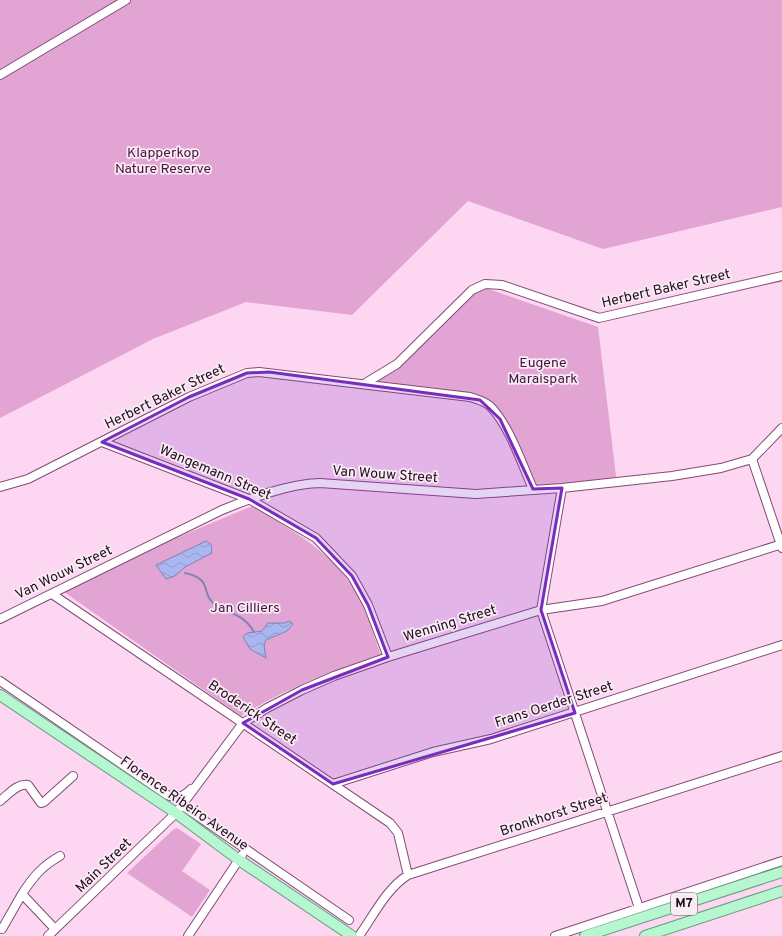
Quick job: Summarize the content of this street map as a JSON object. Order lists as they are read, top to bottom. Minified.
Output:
{"streets":{"main road":["Florence Ribeiro Avenue","M7"],"street":["Herbert Baker Street","Wangemann Street","Van Wouw Street","Wenning Street","Frans Oerder Street","Broderick Street","Bronkhorst Street","Main Street"]},"crossings":[["Herbert Baker Street","Wangemann Street"],["Wangemann Street","Van Wouw Street"],["Wangemann Street","Wenning Street"],["Van Wouw Street","Broderick Street"],["Wenning Street","Broderick Street"],["Wenning Street","Florence Ribeiro Avenue"],["Wenning Street","Main Street"],["Frans Oerder Street","Broderick Street"],["Broderick Street","Bronkhorst Street"],["Florence Ribeiro Avenue","Main Street"]],"parks":["Klapperkop Nature Reserve","Eugene Maraispark","Jan Cilliers"]}
